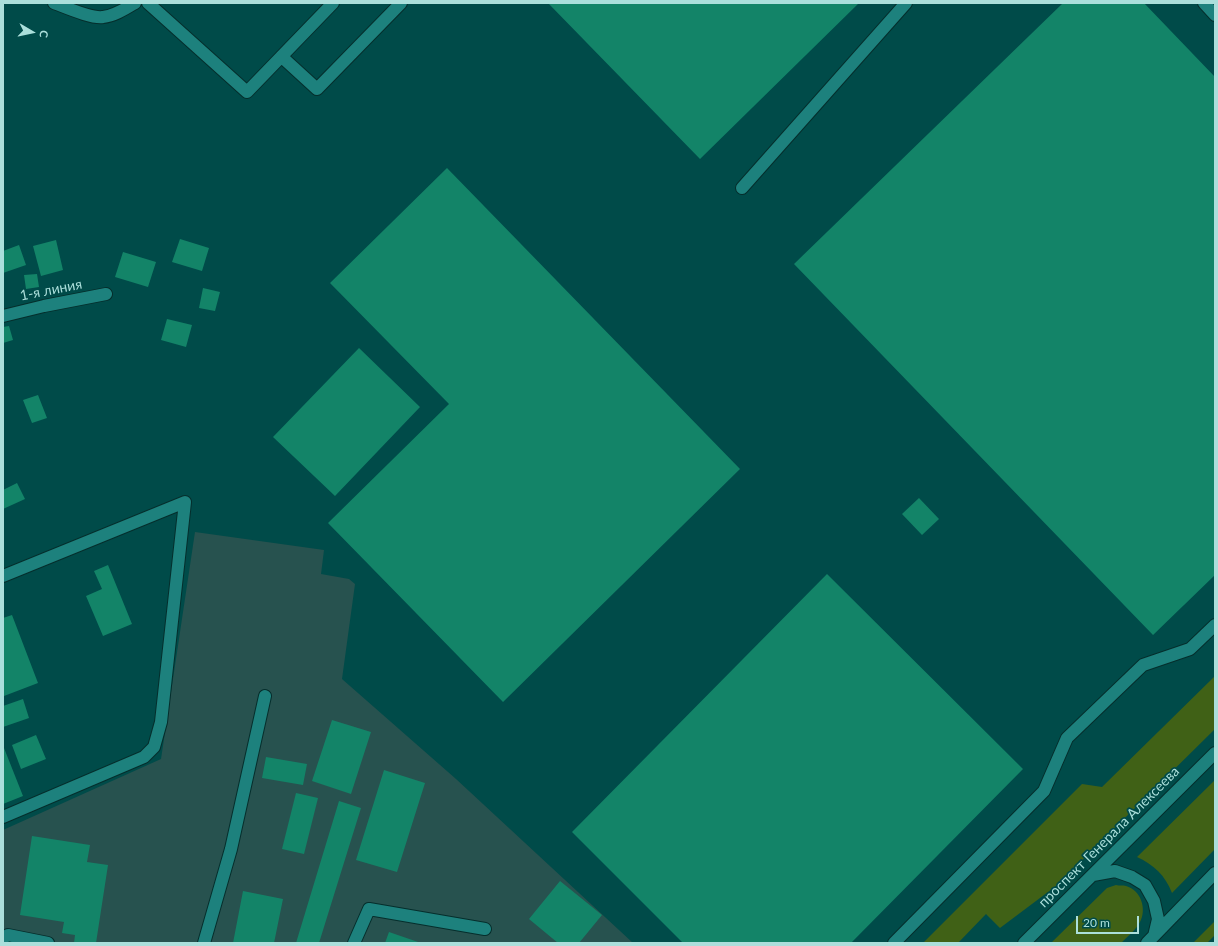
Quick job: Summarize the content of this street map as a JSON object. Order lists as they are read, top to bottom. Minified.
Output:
{"streets":{"street":["1-я линия","проспект Генерала Алексеева"]},"scale_bar":"20 m","north":"right"}
